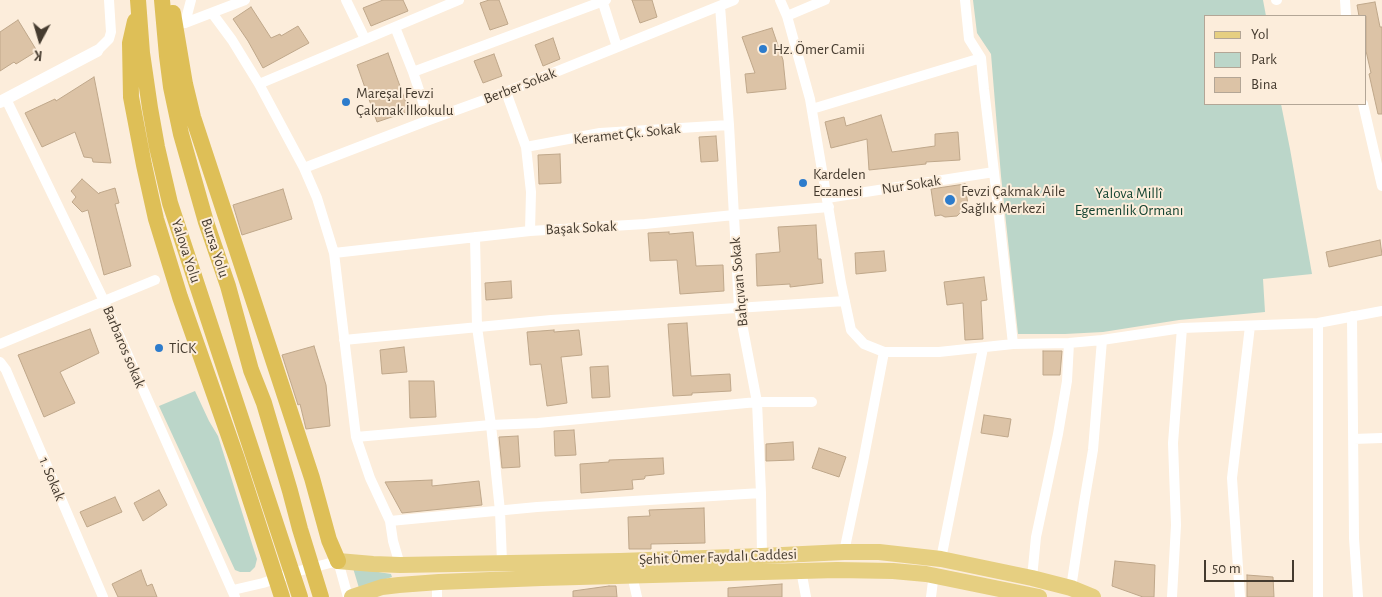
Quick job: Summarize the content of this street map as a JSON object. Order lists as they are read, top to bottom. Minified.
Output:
{"streets":{"highway":["Bursa Yolu","Yalova Yolu"],"main road":["Şehit Ömer Faydalı Caddesi"],"street":["Berber Sokak","Keramet Çk. Sokak","Nur Sokak","Başak Sokak","Bahçıvan Sokak","Barbaros sokak","1. Sokak"]},"crossings":[["Berber Sokak","Bahçıvan Sokak"],["Keramet Çk. Sokak","Bahçıvan Sokak"],["Nur Sokak","Başak Sokak"],["Başak Sokak","Bahçıvan Sokak"],["Bahçıvan Sokak","Şehit Ömer Faydalı Caddesi"]],"parks":["Yalova Millî Egemenlik Ormanı"],"places":["Hz. Ömer Camii","Mareşal Fevzi Çakmak İlkokulu","Kardelen Eczanesi","Fevzi Çakmak Aile Sağlık Merkezi","TİCK"],"legend":["Yol","Park","Bina"],"scale_bar":"50 m","north":"bottom"}
